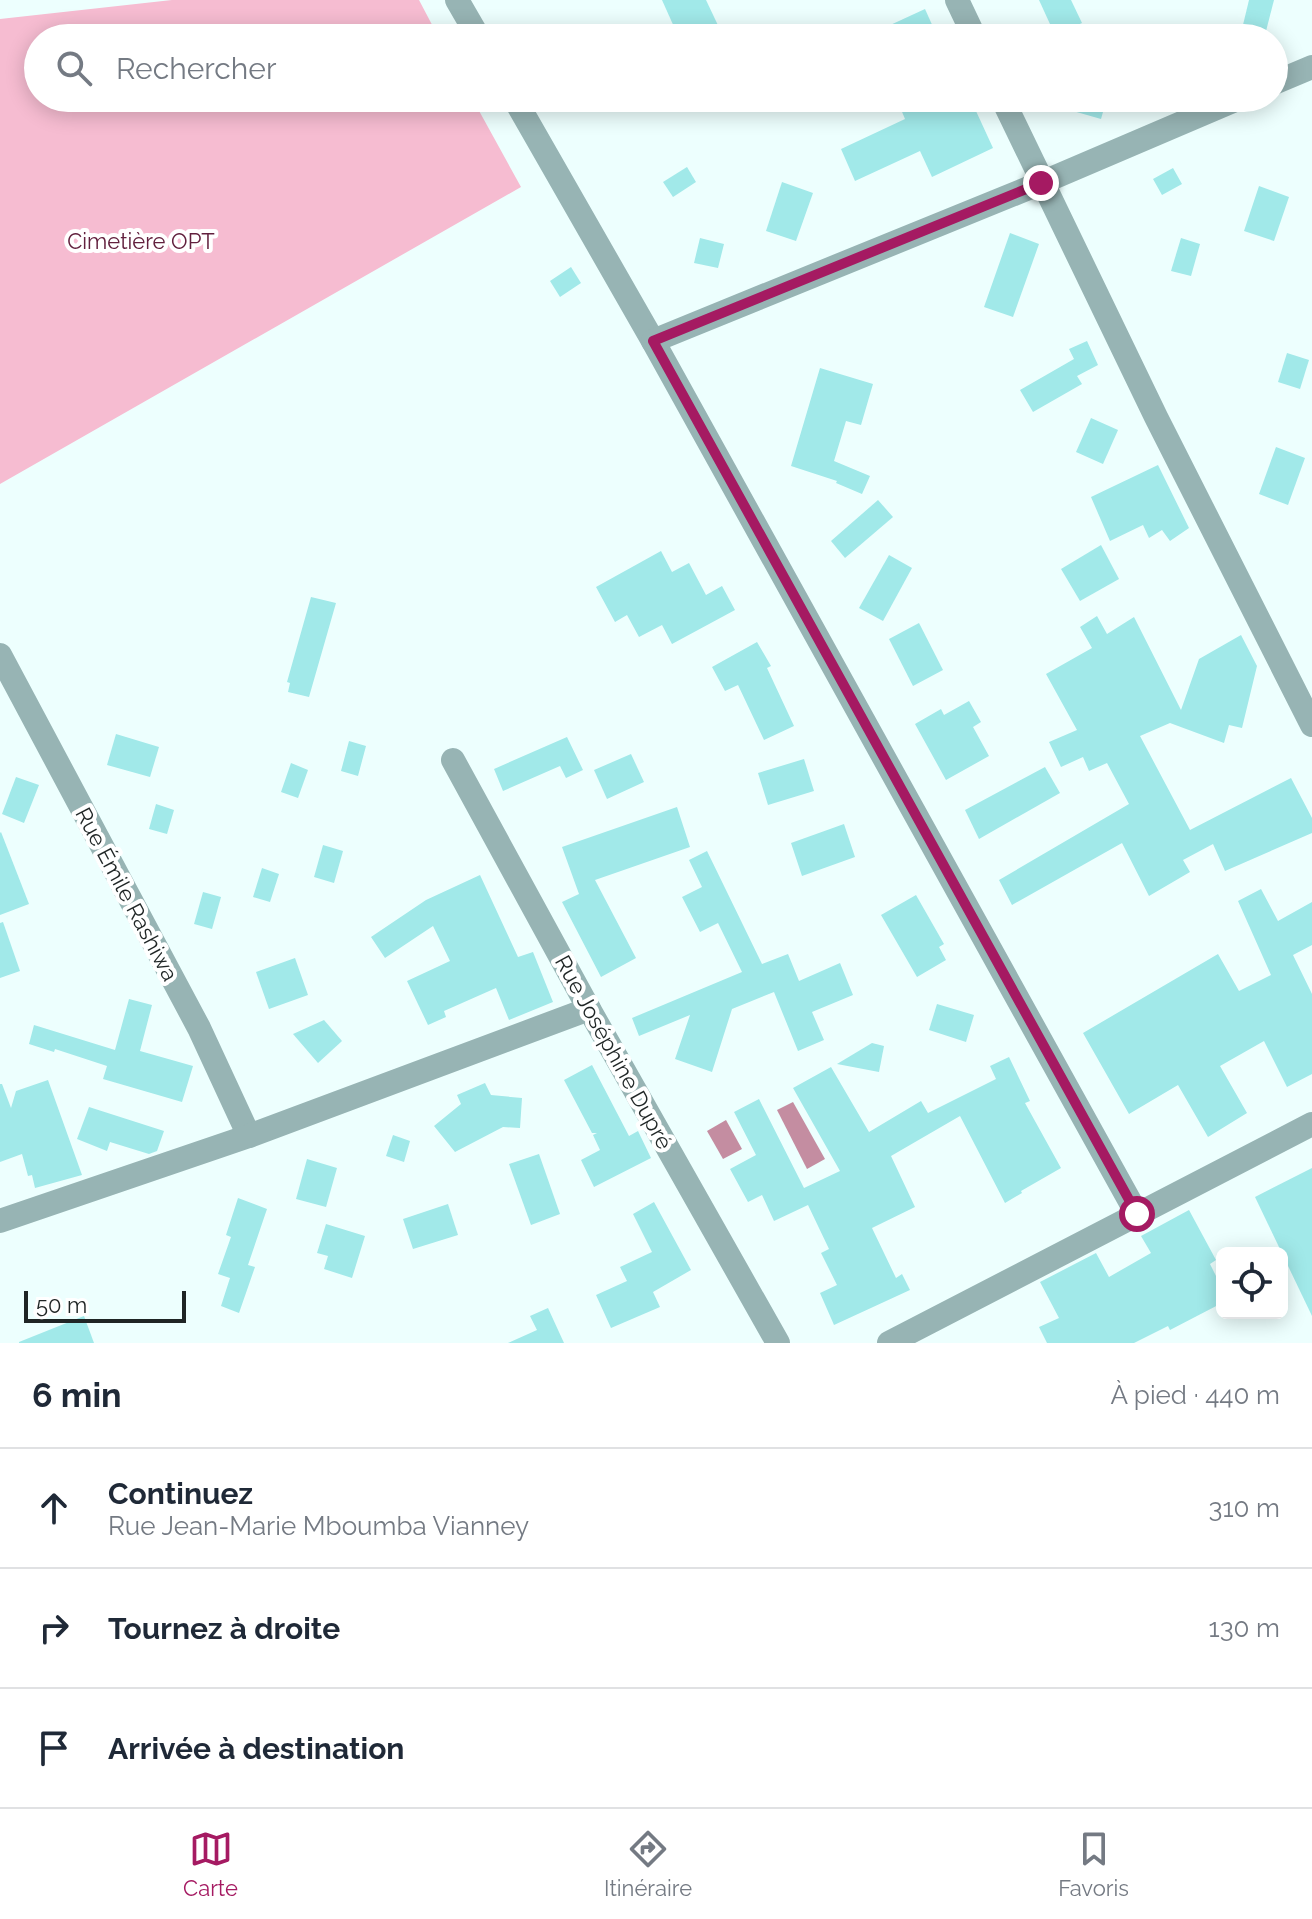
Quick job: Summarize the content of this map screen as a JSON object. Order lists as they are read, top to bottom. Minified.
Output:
{"streets":{"street":["Rue Émile Rashiwa","Rue Joséphine Dupré"]},"parks":["Cimetière OPT"],"scale_bar":"50 m","page":{"search":"Rechercher","scale":"50 m","heading":["6 min","À pied · 440 m"],"list":[["Continuez","Rue Jean-Marie Mboumba Vianney","310 m"],["Tournez à droite","130 m"],"Arrivée à destination"],"nav":["Carte","Itinéraire","Favoris"]}}
